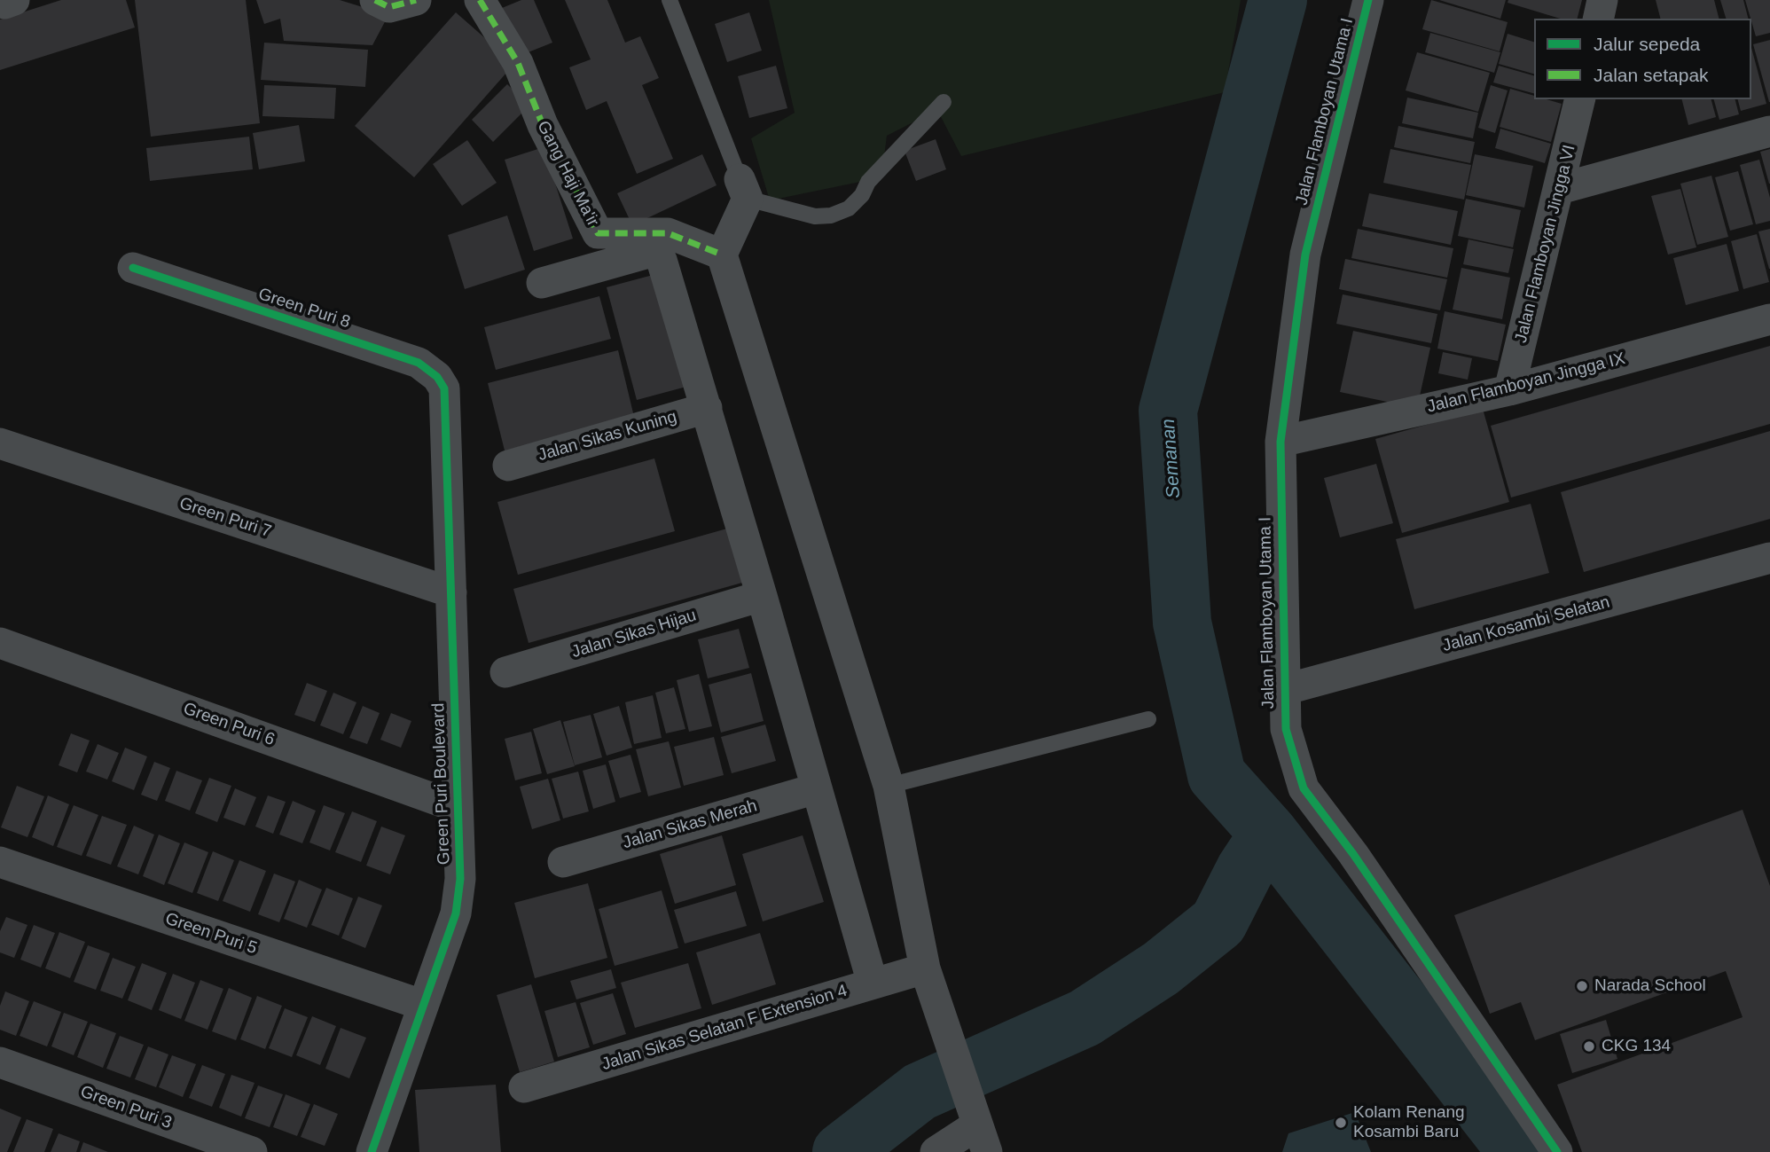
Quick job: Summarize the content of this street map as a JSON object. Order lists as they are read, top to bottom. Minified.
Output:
{"streets":{"street":["Jalan Flamboyan Utama I","Gang Haji Ma'ir","Jalan Flamboyan Jingga VI","Green Puri 8","Jalan Flamboyan Jingga IX","Jalan Sikas Kuning","Green Puri 7","Jalan Kosambi Selatan","Jalan Sikas Hijau","Green Puri 6","Green Puri Boulevard","Jalan Sikas Merah","Green Puri 5","Jalan Sikas Selatan F Extension 4","Green Puri 3"]},"crossings":[["Jalan Flamboyan Utama I","Jalan Flamboyan Jingga IX"],["Jalan Flamboyan Utama I","Jalan Kosambi Selatan"],["Jalan Flamboyan Jingga VI","Jalan Flamboyan Jingga IX"],["Green Puri 8","Green Puri Boulevard"],["Green Puri 7","Green Puri Boulevard"],["Green Puri 6","Green Puri Boulevard"],["Green Puri Boulevard","Green Puri 5"]],"water":["Semanan"],"places":["Narada School","CKG 134","Kolam Renang Kosambi Baru"],"legend":["Jalur sepeda","Jalan setapak"]}
